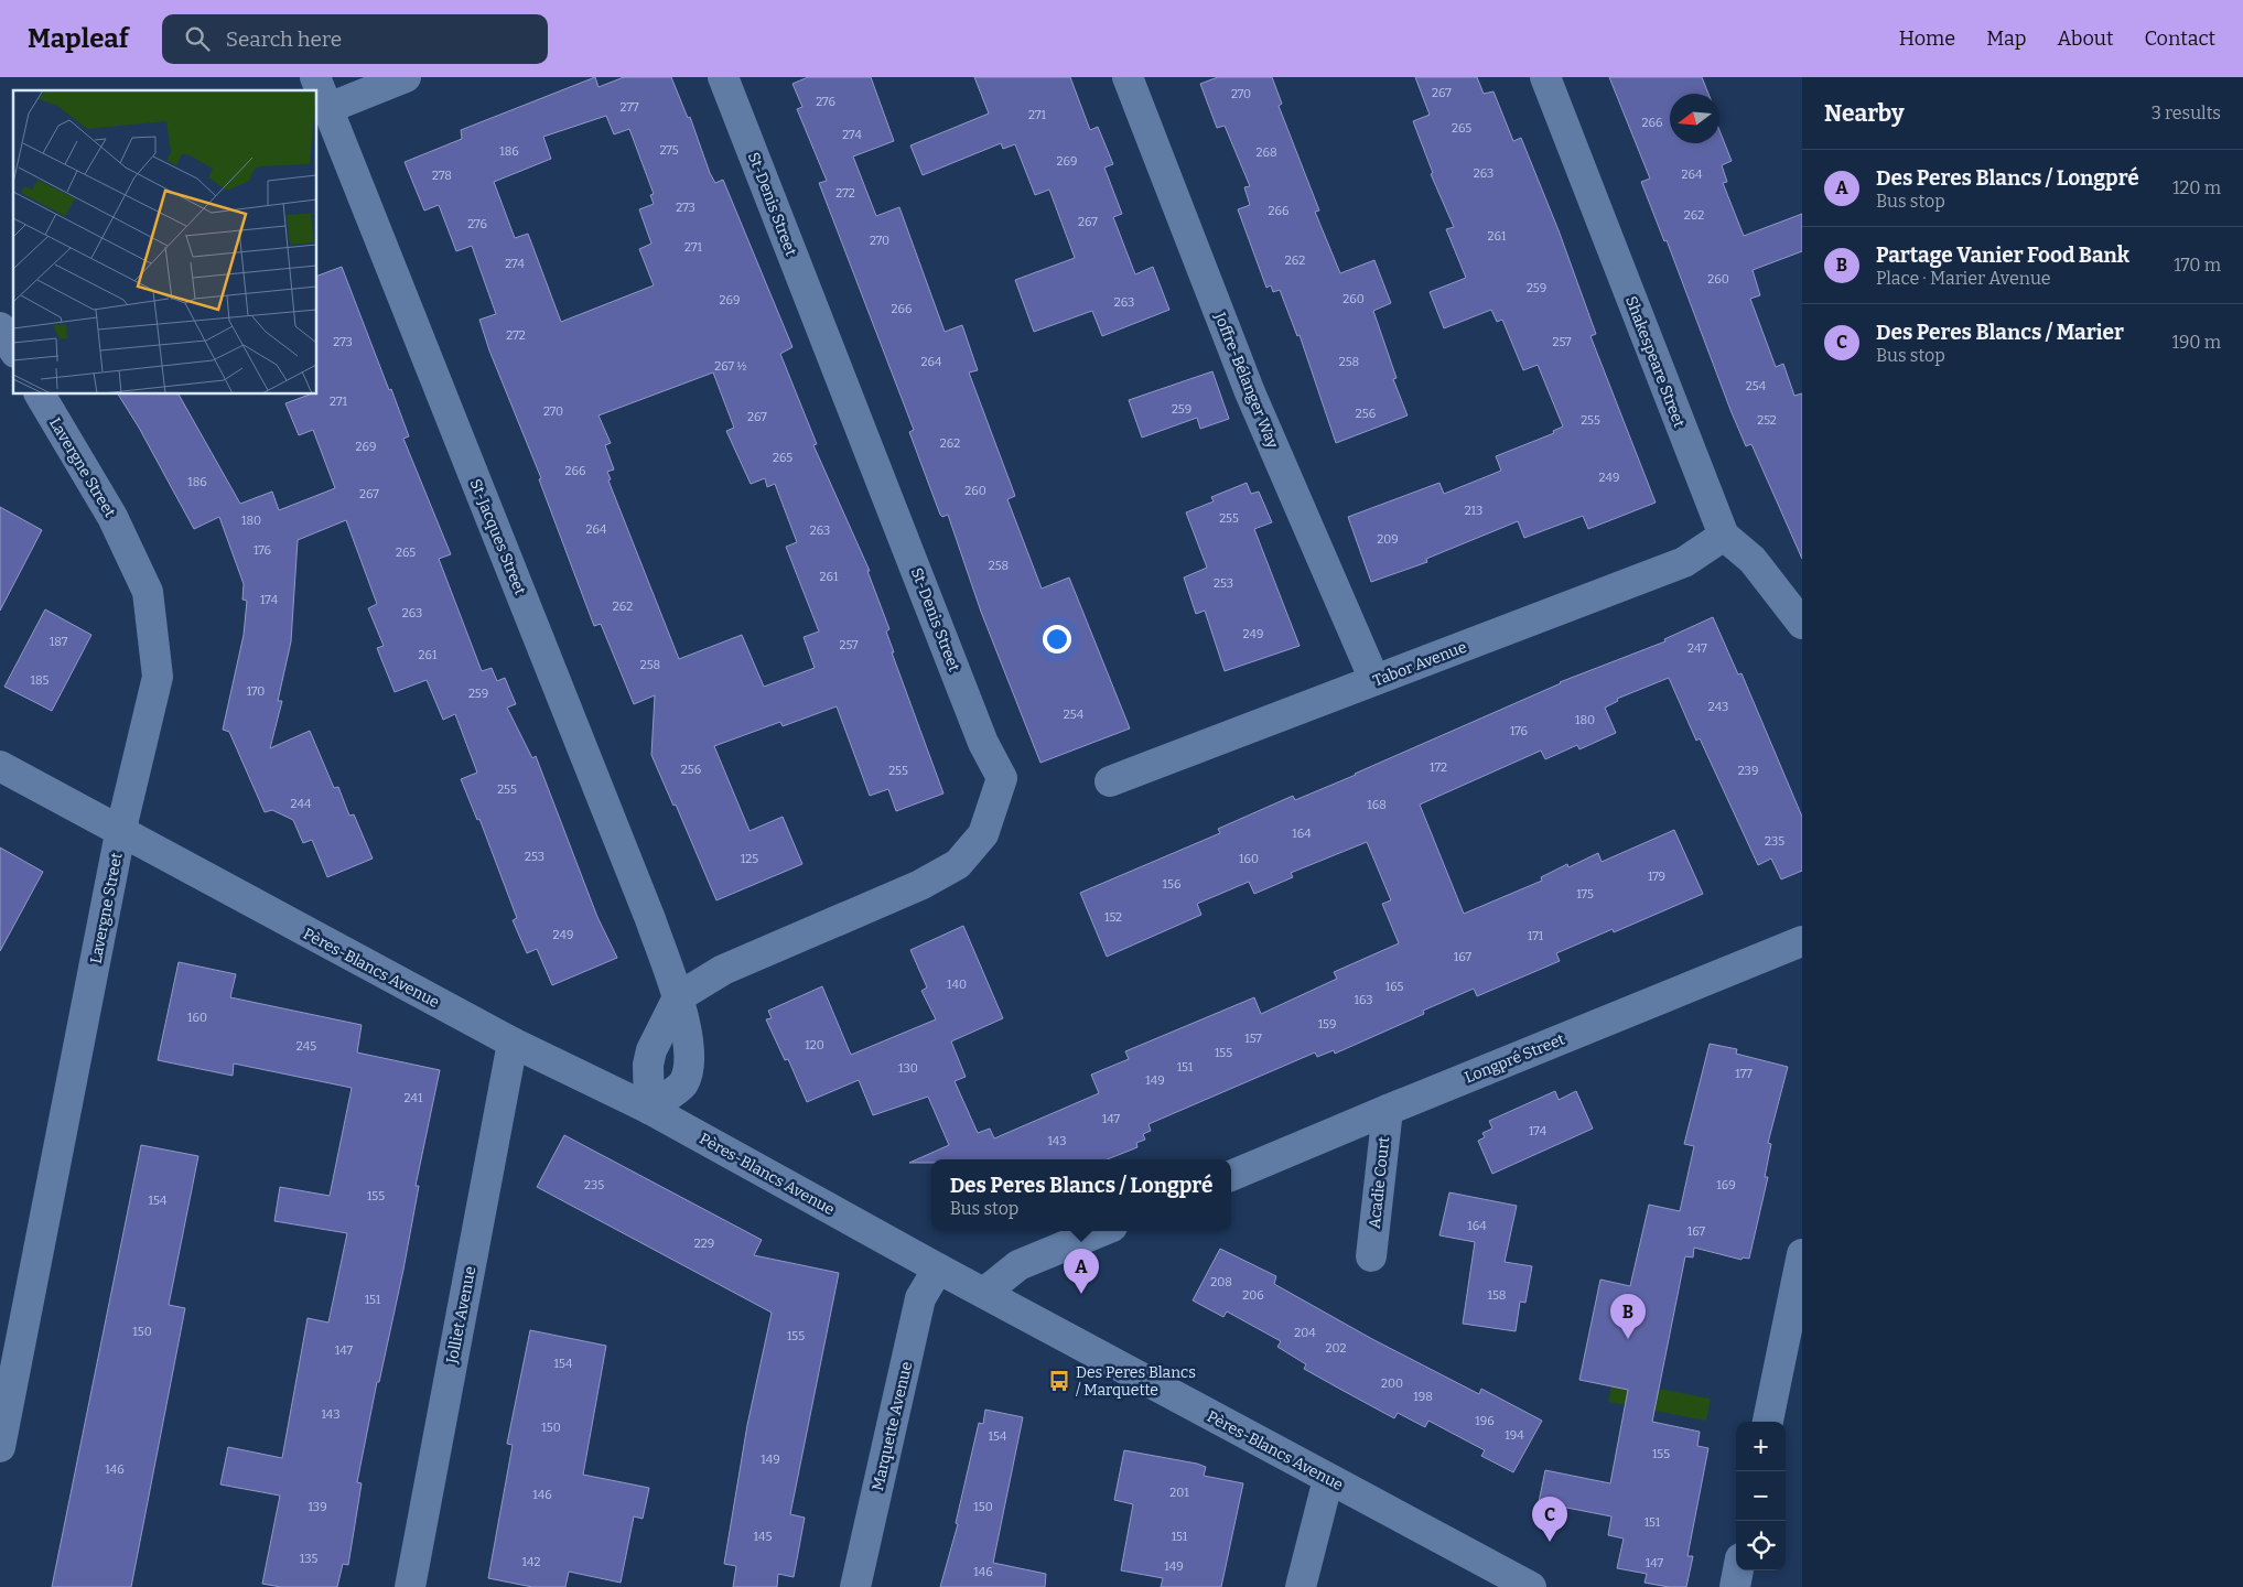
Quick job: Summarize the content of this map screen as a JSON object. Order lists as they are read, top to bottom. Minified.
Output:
{"streets":{"street":["St-Denis Street","Shakespeare Street","Joffre-Bélanger Way","Lavergne Street","St-Jacques Street","Tabor Avenue","Pères-Blancs Avenue","Longpré Street","Acadie Court","Jolliet Avenue","Marquette Avenue"]},"crossings":[["St-Denis Street","St-Jacques Street"],["Shakespeare Street","Tabor Avenue"],["Joffre-Bélanger Way","Tabor Avenue"],["Lavergne Street","Pères-Blancs Avenue"],["St-Jacques Street","Pères-Blancs Avenue"],["Pères-Blancs Avenue","Jolliet Avenue"],["Pères-Blancs Avenue","Marquette Avenue"],["Longpré Street","Acadie Court"]],"places":{"bus stop":["Des Peres Blancs / Marquette"]},"house_numbers":["267","270","276","277","271","266","265","274","275","186","268","269","263","264","278","272","273","266","262","267","276","261","270","271","262","274","260","259","260","269","263","266","272","273","257","264","258","267 ½","254","271","259","270","256","267","255","252","262","269","265","266","249","186","260","267","213","255","180","264","263","209","176","265","258","261","253","174","262","263","249","187","257","247","261","258","185","170","259","243","254","180","176","172","256","255","239","255","244","168","164","235","253","125","160","179","156","175","152","249","171","167","140","165","163","160","159","157","120","245","155","151","130","177","149","241","147","174","143","235","169","155","154","164","167","229","208","206","158","151","150","204","155","202","147","154","200","198","143","196","150","194","154","155","149","146","201","146","139","150","151","145","151","135","142","147","149","146"],"north":"left","page":{"header":"Mapleaf","search":"Search here","nav":["Home","Map","About","Contact"],"heading":["Nearby","3 results"],"list":[{"mark":"A","name":"Des Peres Blancs / Longpré","note":"Bus stop","value":"120 m"},{"mark":"B","name":"Partage Vanier Food Bank","note":"Place · Marier Avenue","value":"170 m"},{"mark":"C","name":"Des Peres Blancs / Marier","note":"Bus stop","value":"190 m"}],"popup":["Des Peres Blancs / Longpré","Bus stop"],"pins":["A","B","C"],"map_buttons":["+","−"]}}
